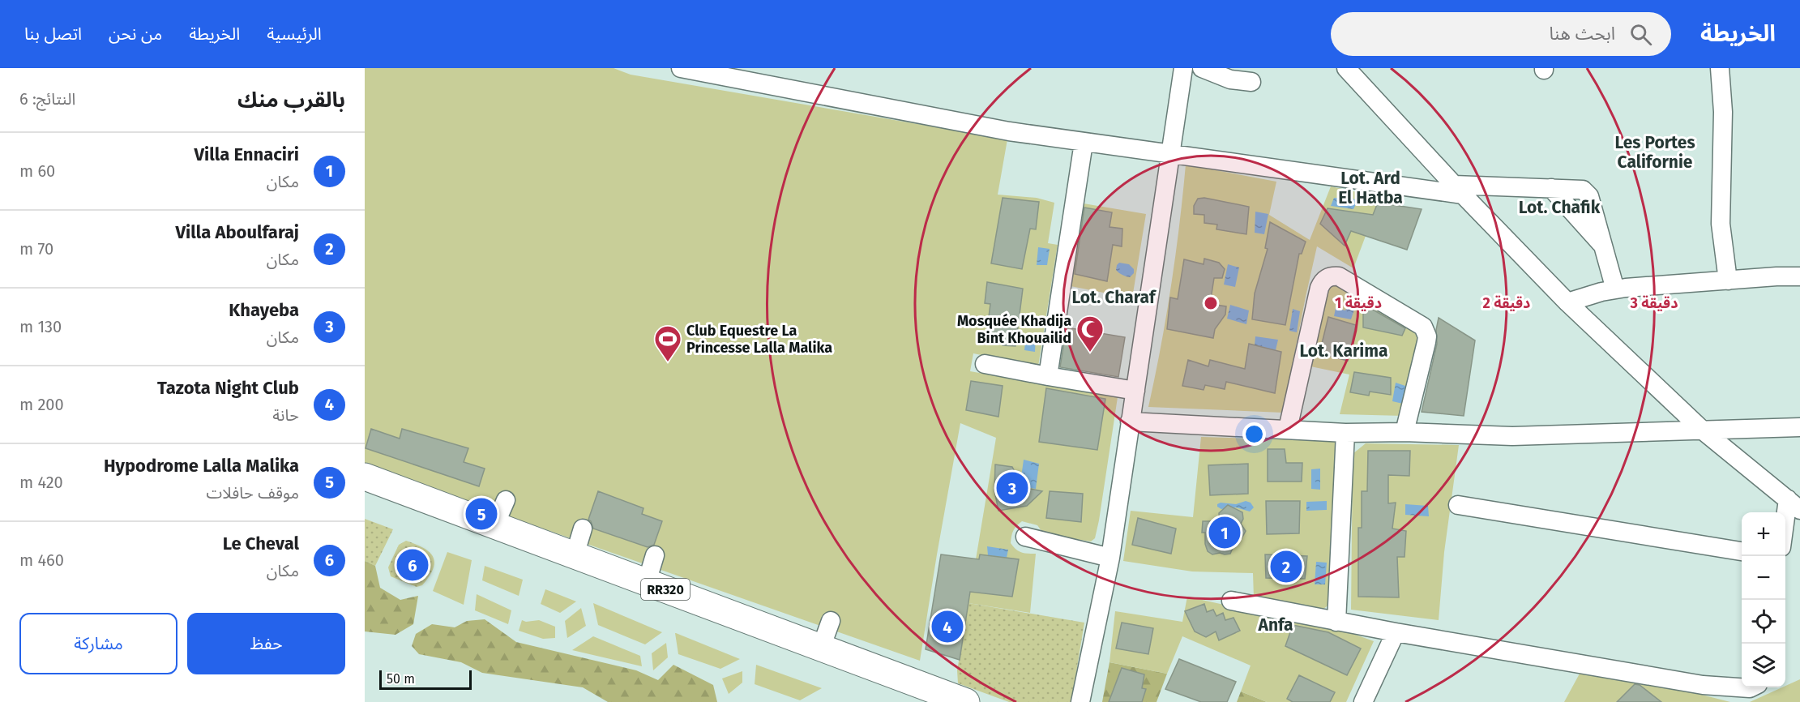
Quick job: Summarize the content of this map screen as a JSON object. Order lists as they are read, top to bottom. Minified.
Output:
{"streets":{"highway":["RR320"]},"districts":["Les Portes Californie","Lot. Ard El Hatba","Lot. Chafik","Lot. Charaf","Lot. Karima","Anfa"],"places":{"mosque":["Mosquée Khadija Bint Khouailid"],"sports":["Club Equestre La Princesse Lalla Malika"]},"scale_bar":"50 m","page":{"header":"الخريطة","search":"ابحث هنا","nav":["الرئيسية","الخريطة","من نحن","اتصل بنا"],"heading":["بالقرب منك","النتائج: 6"],"list":[{"mark":"1","name":"Villa Ennaciri","note":"مكان","value":"60 m"},{"mark":"2","name":"Villa Aboulfaraj","note":"مكان","value":"70 m"},{"mark":"3","name":"Khayeba","note":"مكان","value":"130 m"},{"mark":"4","name":"Tazota Night Club","note":"حانة","value":"200 m"},{"mark":"5","name":"Hypodrome Lalla Malika","note":"موقف حافلات","value":"420 m"},{"mark":"6","name":"Le Cheval","note":"مكان","value":"460 m"}],"pins":["3","5","1","6","2","4"],"map_buttons":["+","−"],"buttons":["حفظ","مشاركة"],"scale":"50 m"},"rings":["1 دقيقة","2 دقيقة","3 دقيقة"]}
